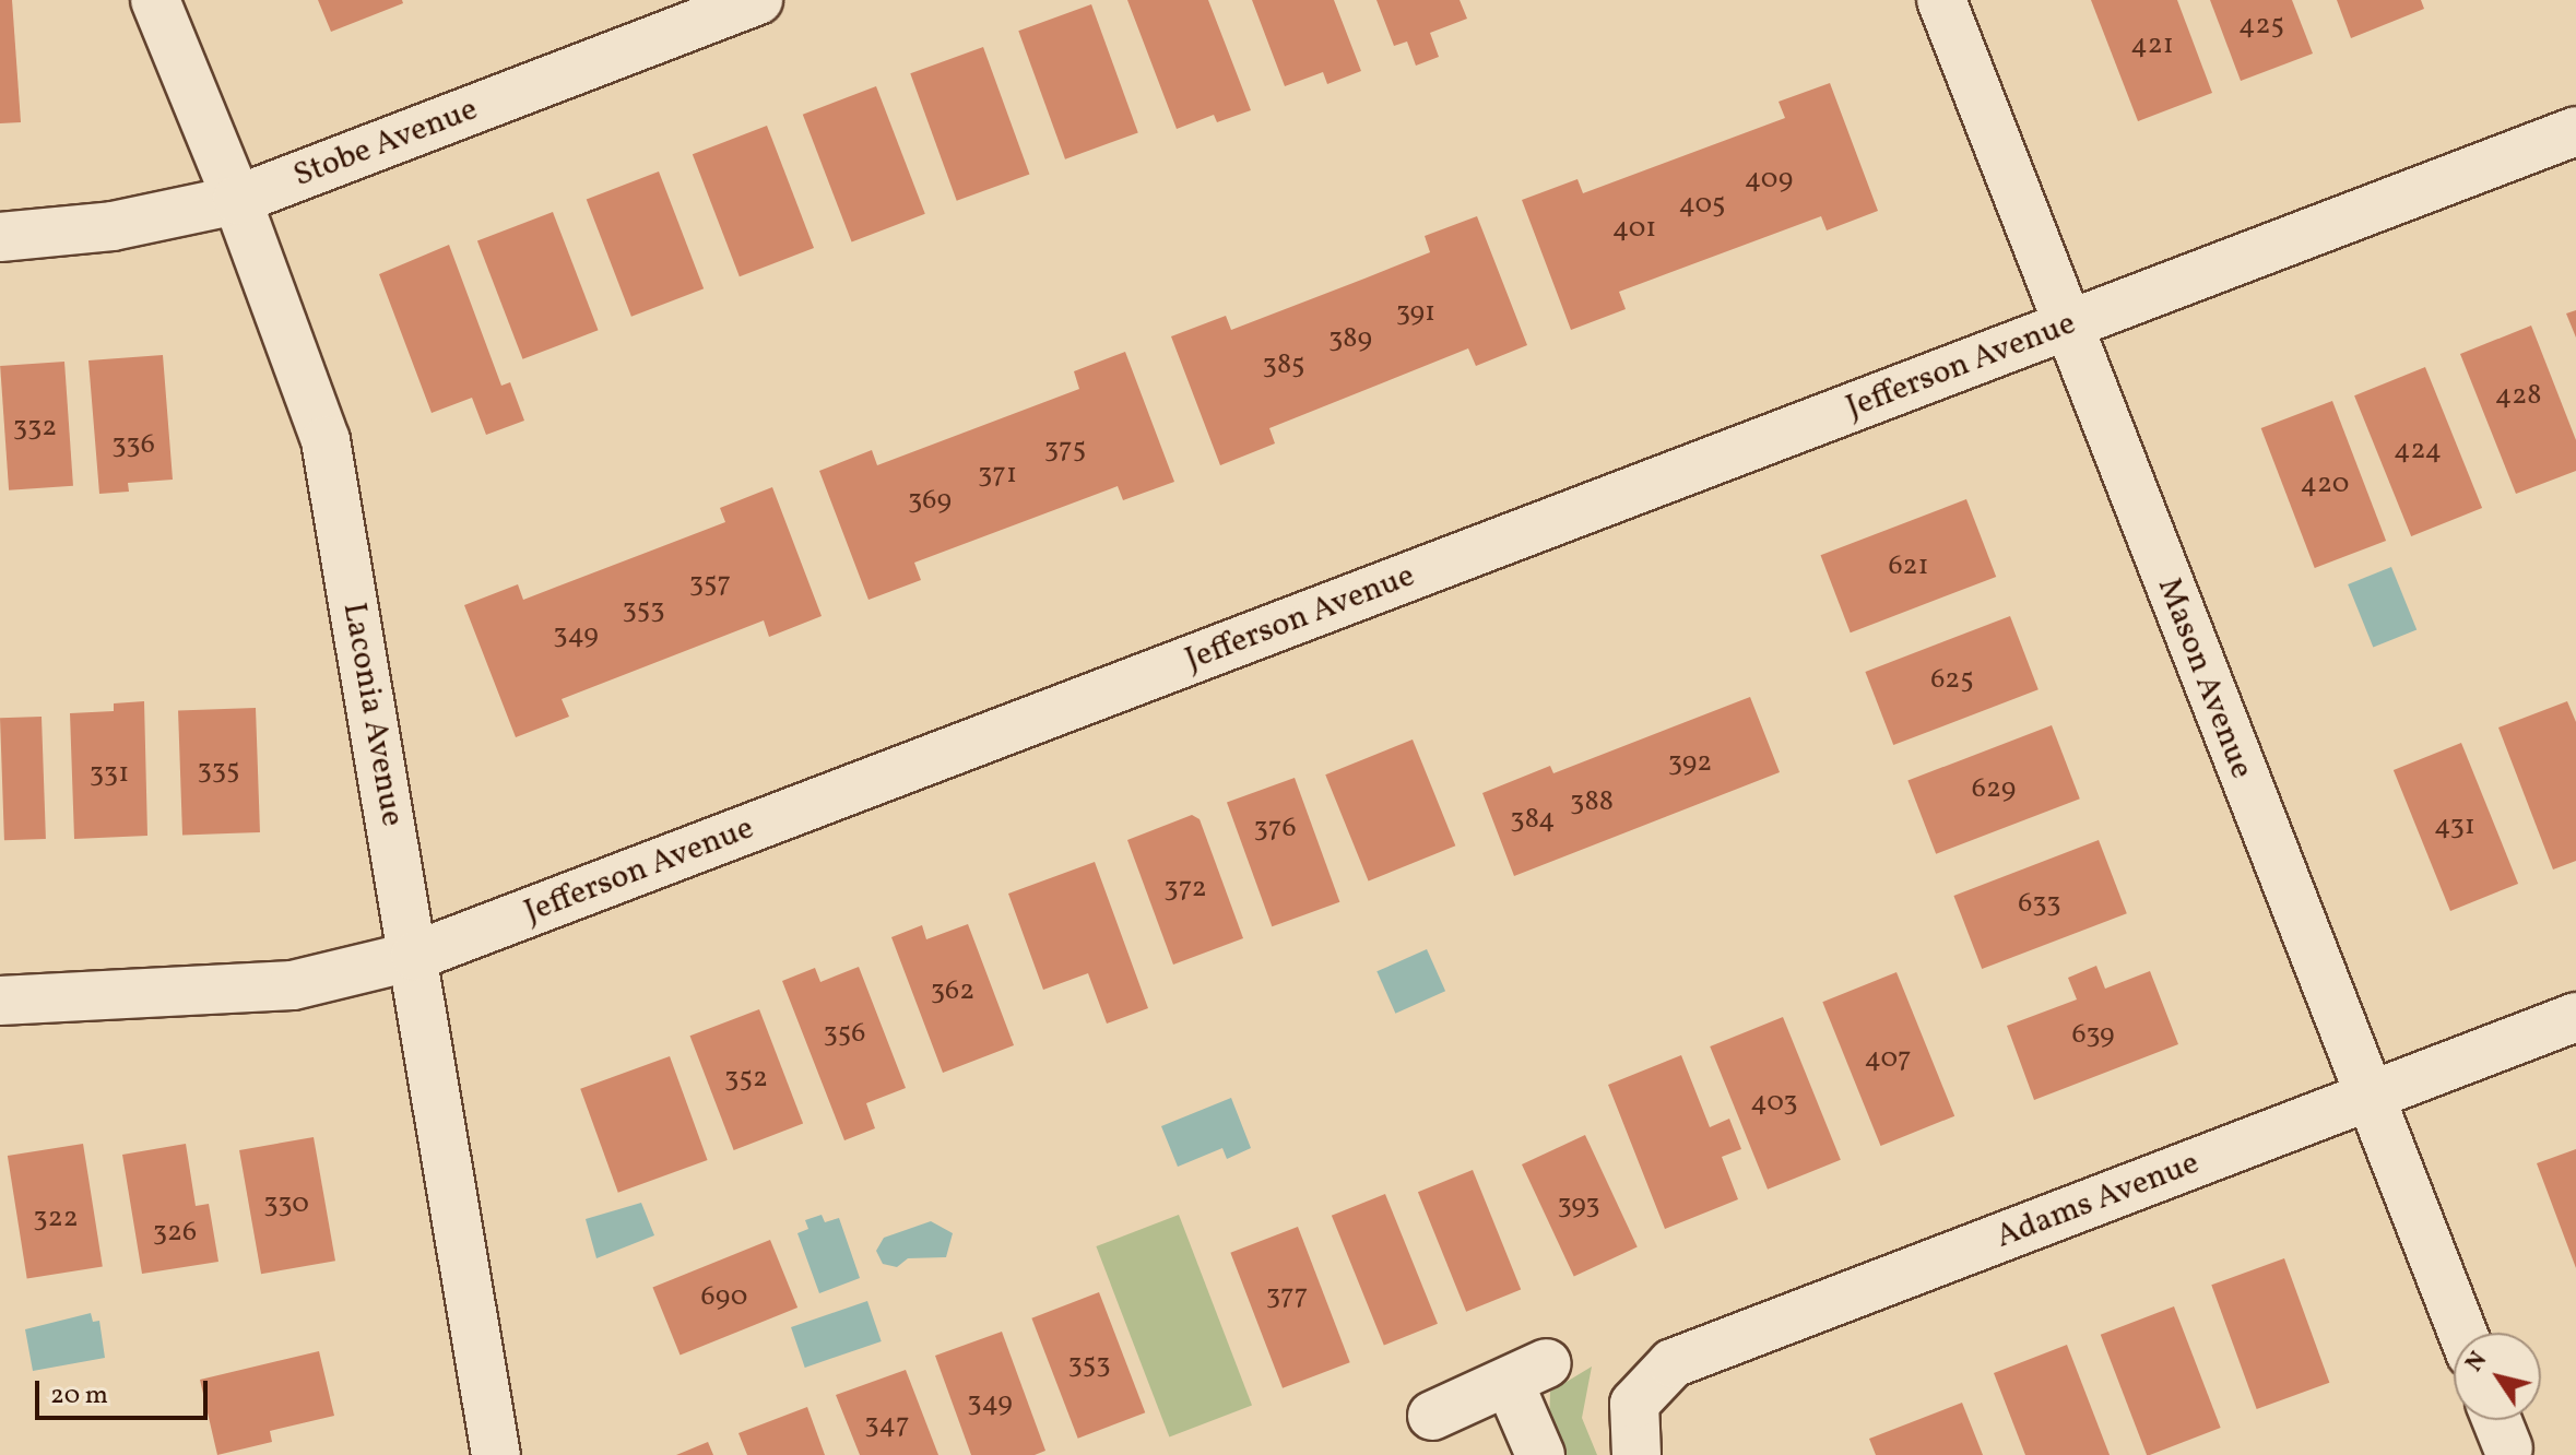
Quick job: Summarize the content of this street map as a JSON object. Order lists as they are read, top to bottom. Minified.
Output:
{"streets":{"street":["Stobe Avenue","Jefferson Avenue","Mason Avenue","Laconia Avenue","Adams Avenue"]},"crossings":[["Stobe Avenue","Laconia Avenue"],["Jefferson Avenue","Mason Avenue"],["Jefferson Avenue","Laconia Avenue"],["Mason Avenue","Adams Avenue"]],"house_numbers":["425","421","409","405","401","391","389","385","428","332","336","375","424","371","420","369","621","357","353","349","625","392","335","331","629","388","384","431","376","372","633","362","356","639","407","352","403","330","393","322","326","377","690","353","349","347"],"scale_bar":"20 m","north":"top left"}
